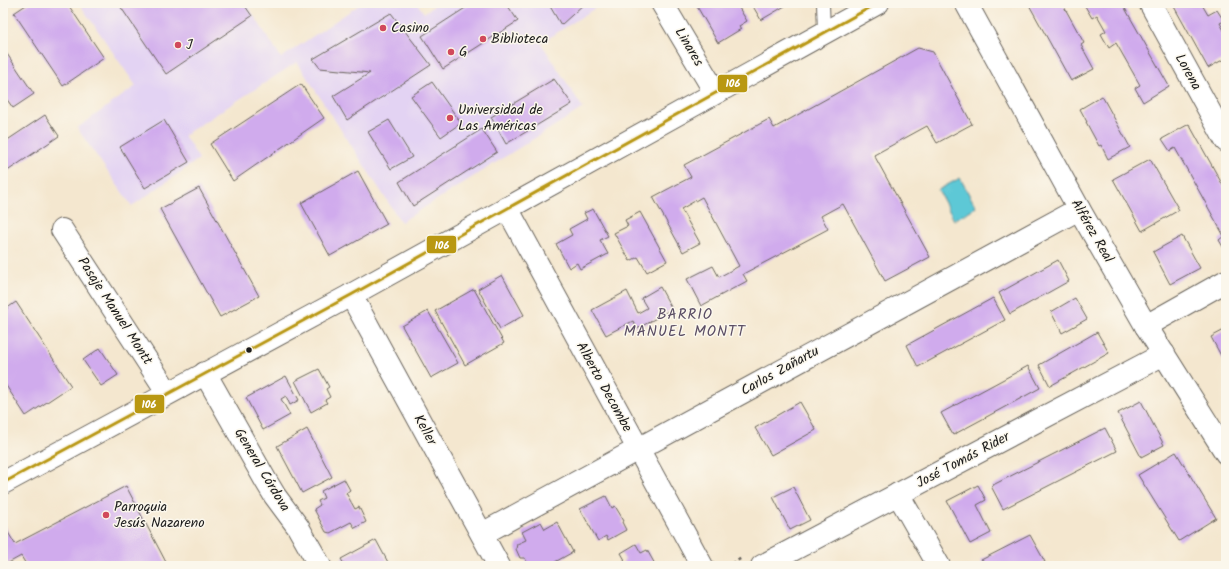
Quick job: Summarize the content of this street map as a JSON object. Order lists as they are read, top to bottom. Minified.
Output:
{"streets":{"street":["Linares","Lorena","Alférez Real","Pasaje Manuel Montt","Carlos Zañartu","Alberto Decombe","Keller","José Tomás Rider","General Córdova"]},"crossings":[["Alférez Real","Carlos Zañartu"],["Alférez Real","José Tomás Rider"],["Carlos Zañartu","Alberto Decombe"],["Carlos Zañartu","Keller"]],"districts":["BARRIO MANUEL MONTT"],"places":["Casino","Biblioteca","J","G","Universidad de Las Américas","Parroquia Jesús Nazareno"],"lines":["transit line 106"]}
